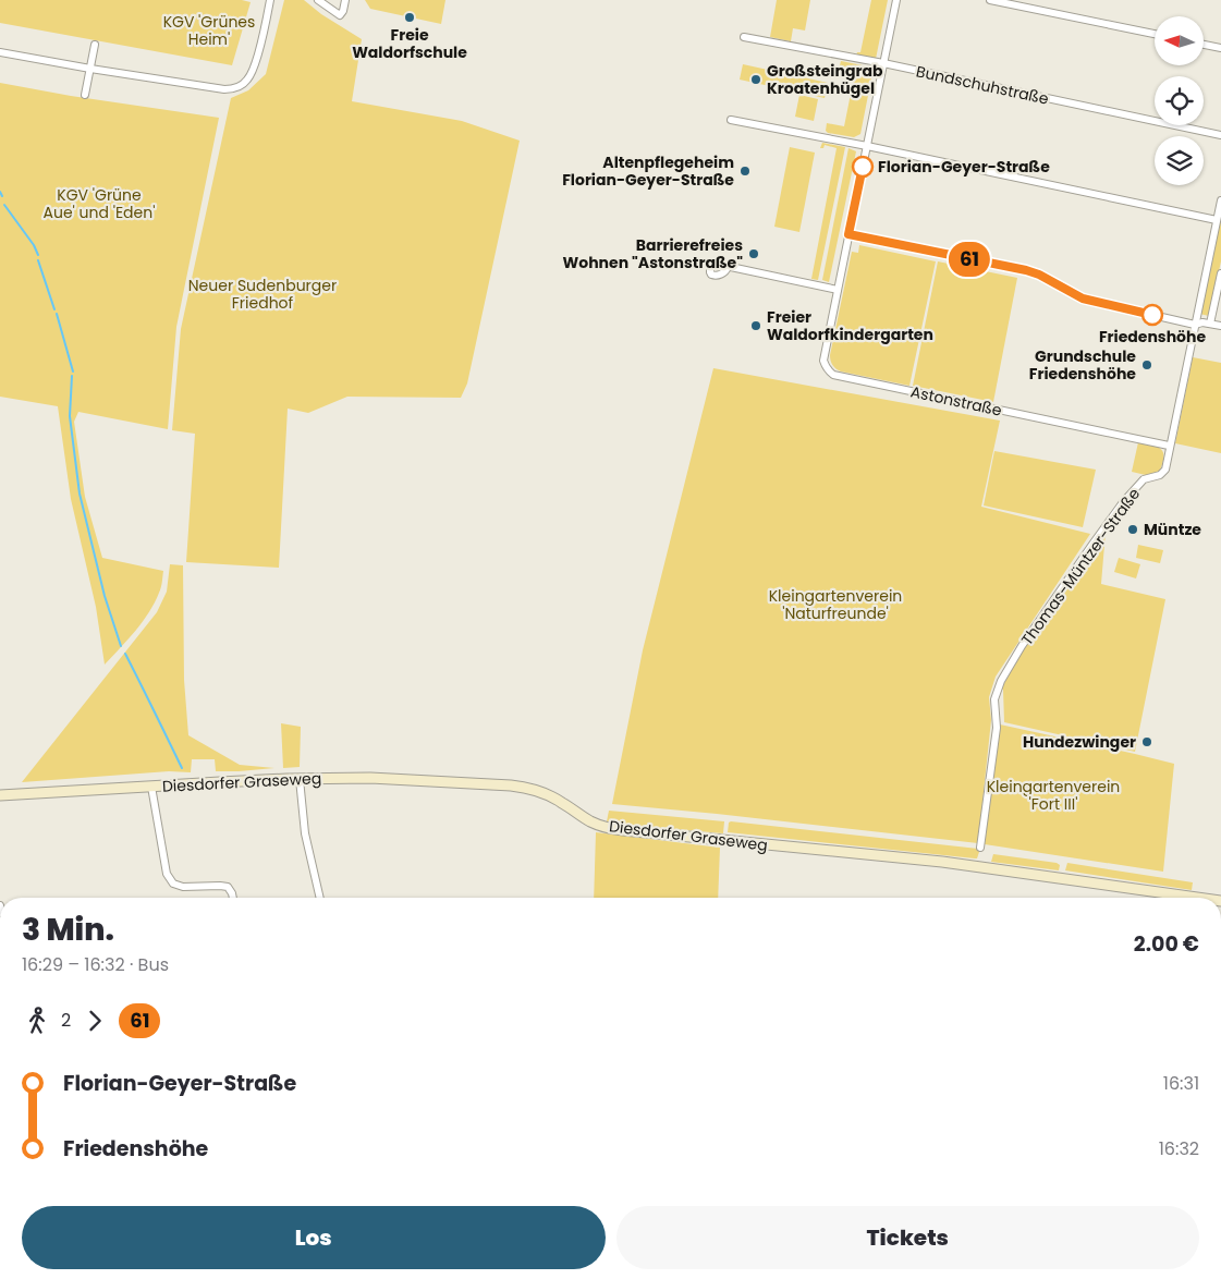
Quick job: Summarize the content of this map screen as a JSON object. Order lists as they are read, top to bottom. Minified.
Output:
{"streets":{"main road":["Diesdorfer Graseweg"],"street":["Bundschuhstraße","Astonstraße","Thomas-Müntzer-Straße"]},"crossings":[["Bundschuhstraße","Astonstraße"],["Astonstraße","Thomas-Müntzer-Straße"]],"parks":["KGV 'Grünes Heim'","KGV 'Grüne Aue' und 'Eden'","Neuer Sudenburger Friedhof","Kleingartenverein 'Naturfreunde'","Kleingartenverein 'Fort III'"],"places":["Freie Waldorfschule","Großsteingrab Kroatenhügel","Florian-Geyer-Straße","Altenpflegeheim Florian-Geyer-Straße","Barrierefreies Wohnen \"Astonstraße\"","Friedenshöhe","Freier Waldorfkindergarten","Grundschule Friedenshöhe","Müntze","Hundezwinger"],"lines":["bus line 61"],"north":"left","page":{"on_map":"61","heading":["3 Min.","16:29 – 16:32 · Bus","2.00 €"],"legs":["2","61"],"list":[{"name":"Florian-Geyer-Straße","value":"16:31"},{"name":"Friedenshöhe","value":"16:32"}],"buttons":["Los","Tickets"]}}
